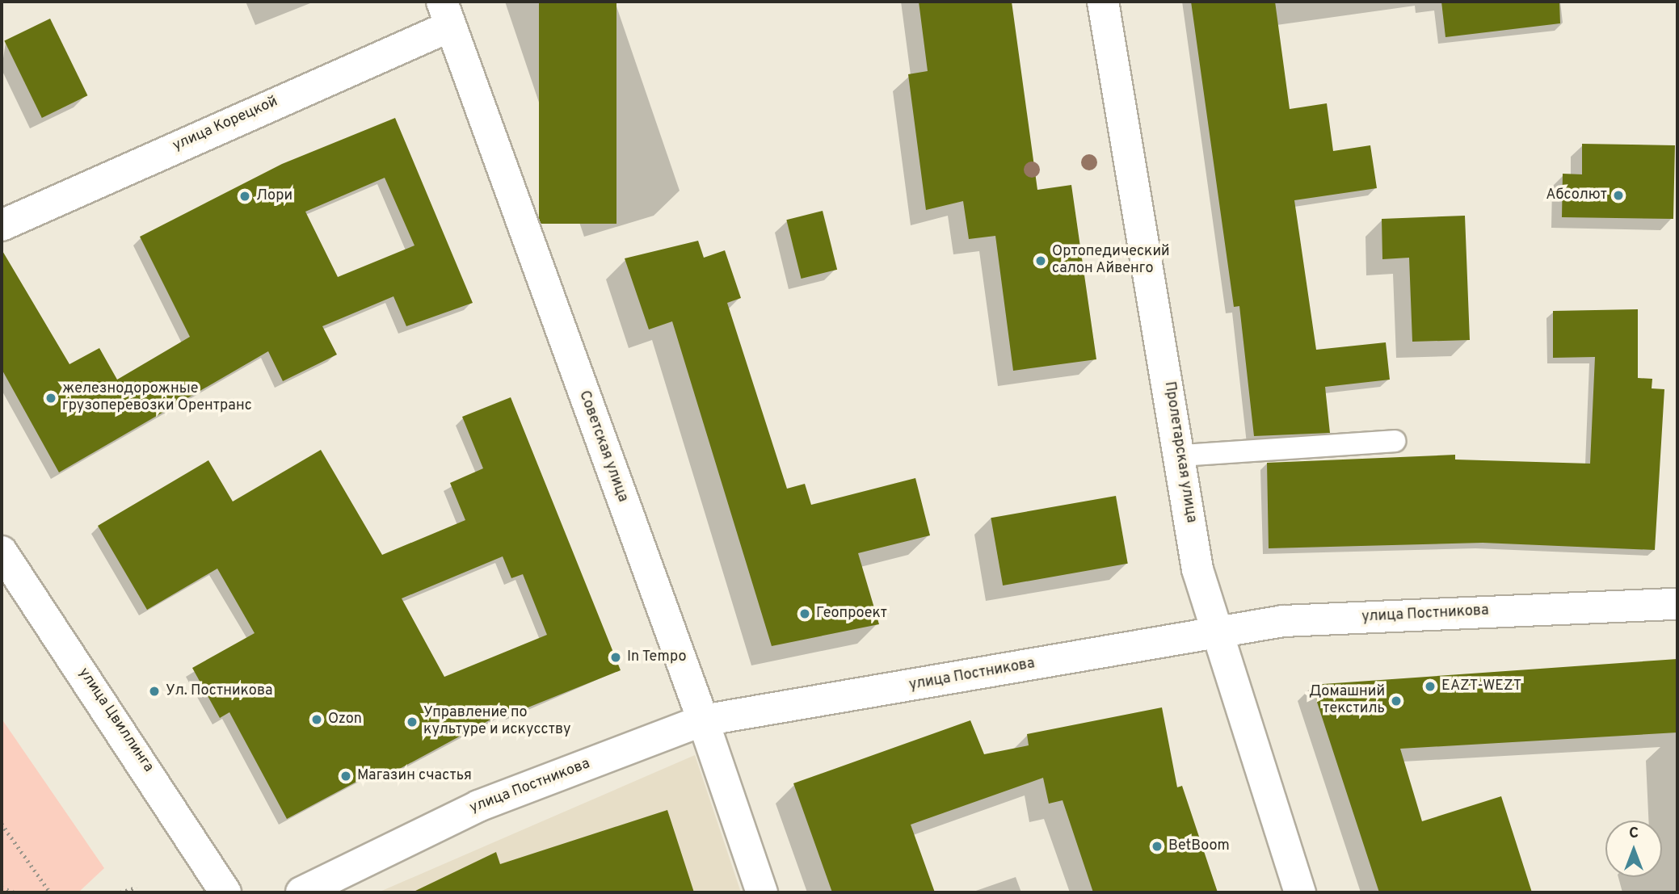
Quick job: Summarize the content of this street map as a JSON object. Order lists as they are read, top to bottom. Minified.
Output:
{"streets":{"main road":["улица Корецкой","Советская улица","Пролетарская улица","улица Постникова","улица Цвиллинга"]},"crossings":[["улица Корецкой","Советская улица"],["Советская улица","улица Постникова"],["Пролетарская улица","улица Постникова"]],"places":["Абсолют","Лори","Ортопедический салон Айвенго","железнодорожные грузоперевозки Орентранс","Геопроект","In Tempo","EAZT-WEZT","Ул. Постникова","Домашний текстиль","Ozon","Управление по культуре и искусству","Магазин счастья","BetBoom"],"north":"top"}
